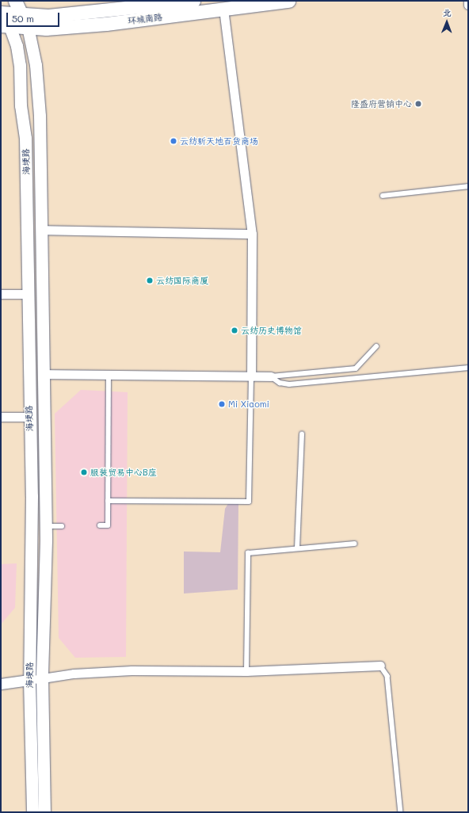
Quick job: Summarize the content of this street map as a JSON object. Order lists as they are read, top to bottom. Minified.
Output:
{"streets":{"main road":["环城南路","海埂路"]},"crossings":[["环城南路","海埂路"]],"places":["隆盛府营销中心","云纺新天地百货商场","云纺国际商厦","云纺历史博物馆","Mi Xiaomi","服装贸易中心B座"],"scale_bar":"50 m","north":"top"}
